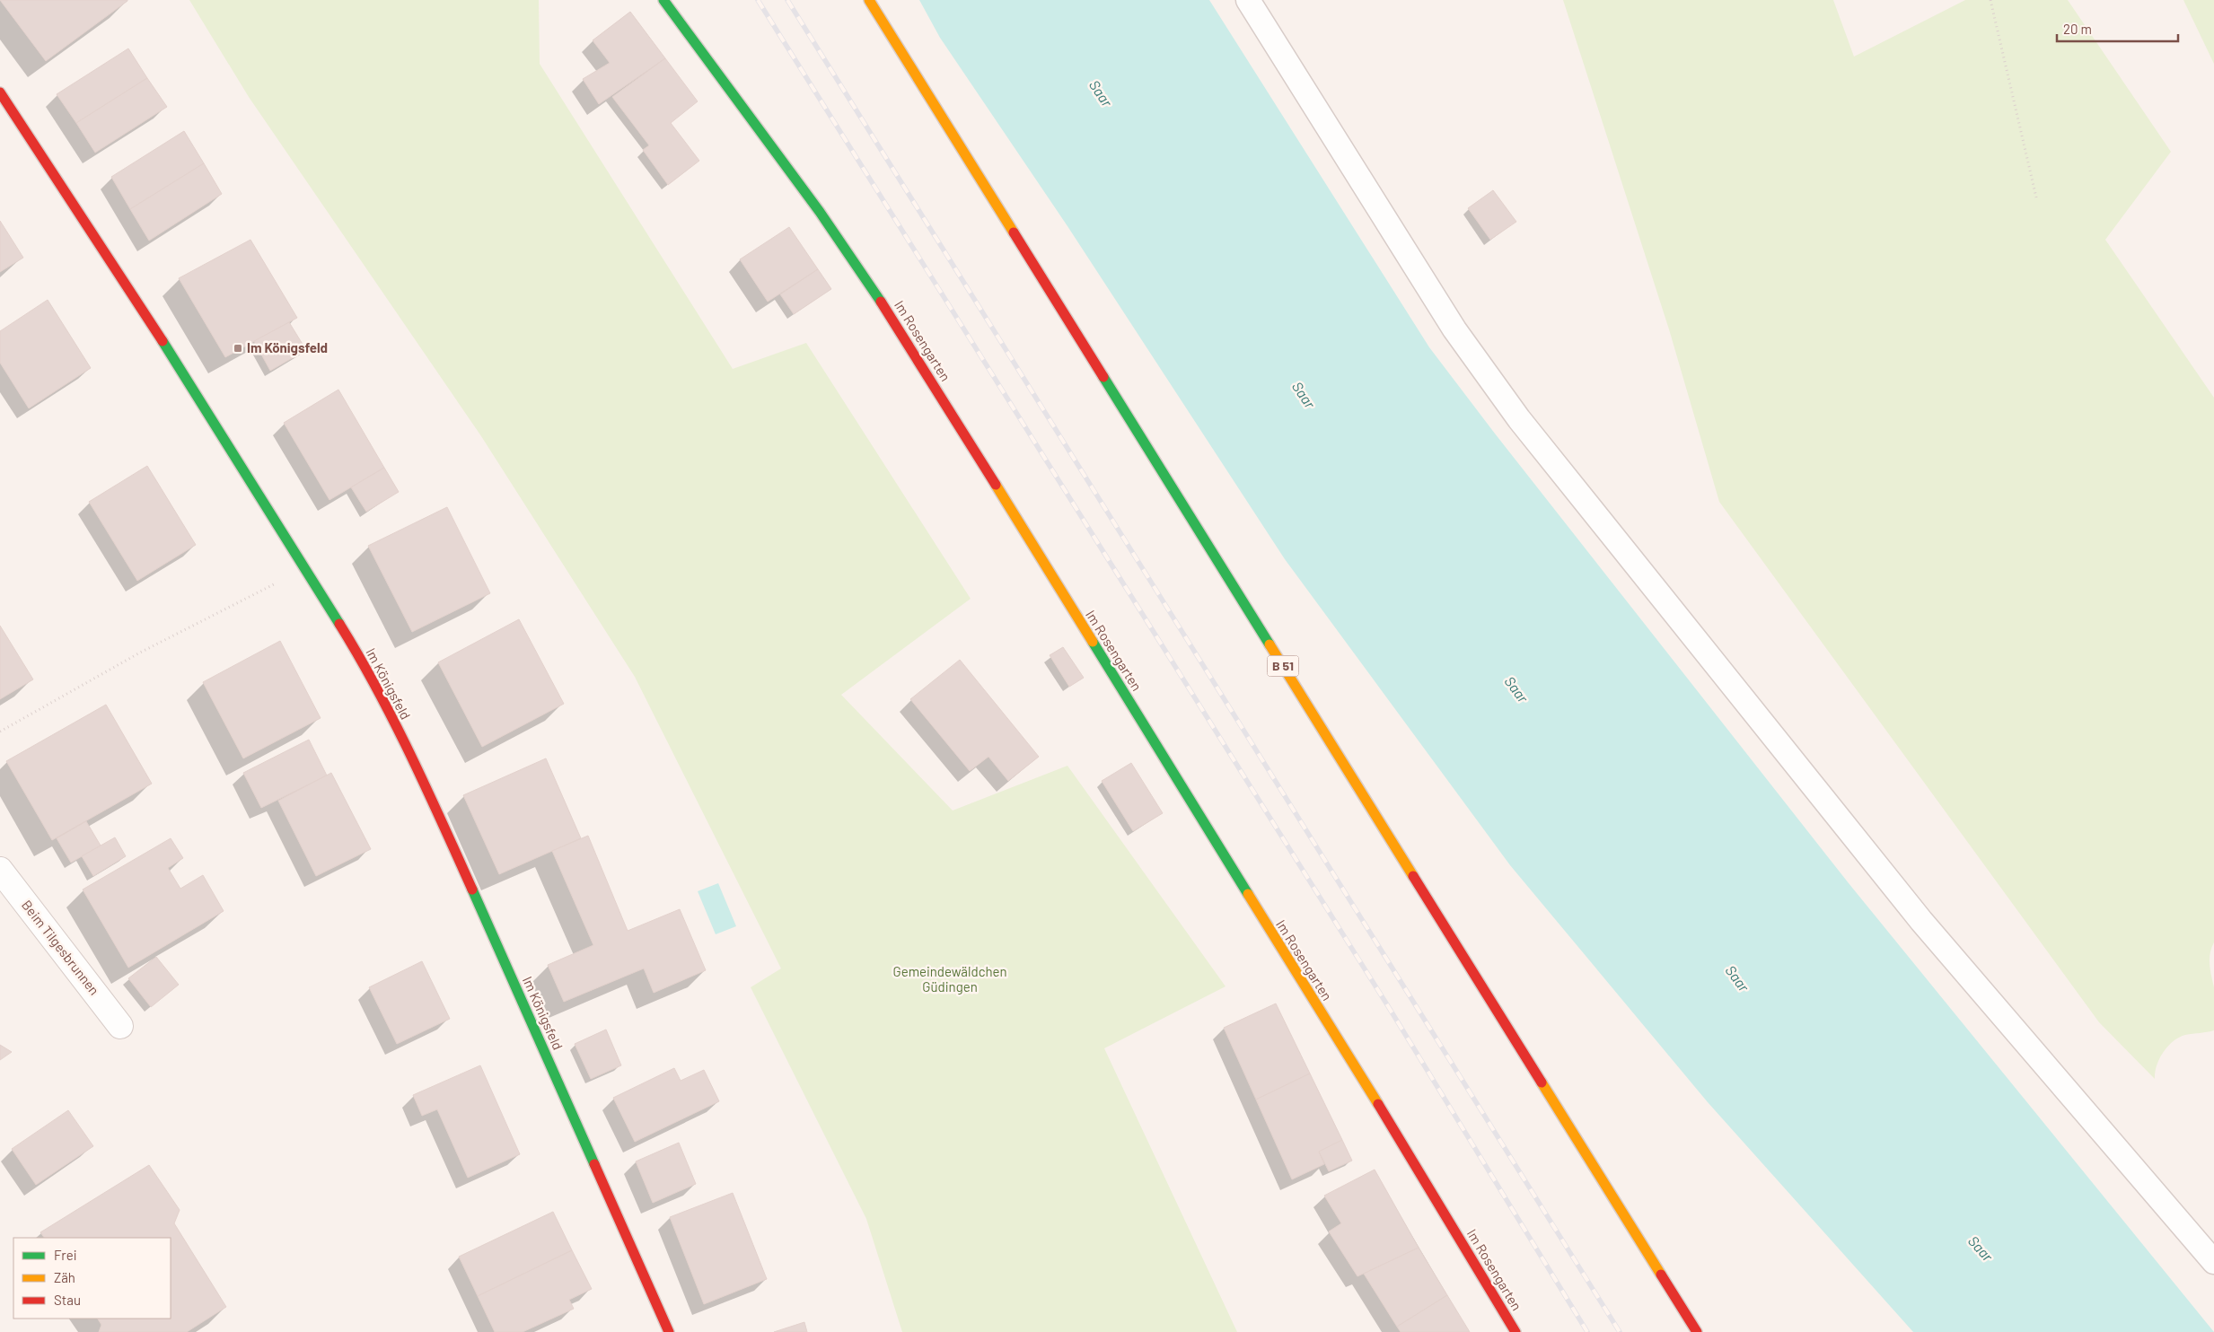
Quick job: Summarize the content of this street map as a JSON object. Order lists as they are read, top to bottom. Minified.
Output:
{"streets":{"street":["Im Rosengarten","B 51","Im Königsfeld","Beim Tilgesbrunnen"]},"water":["Saar"],"parks":["Gemeindewäldchen Güdingen"],"places":{"transit":["Im Königsfeld"]},"legend":["Frei","Zäh","Stau"],"scale_bar":"20 m"}
